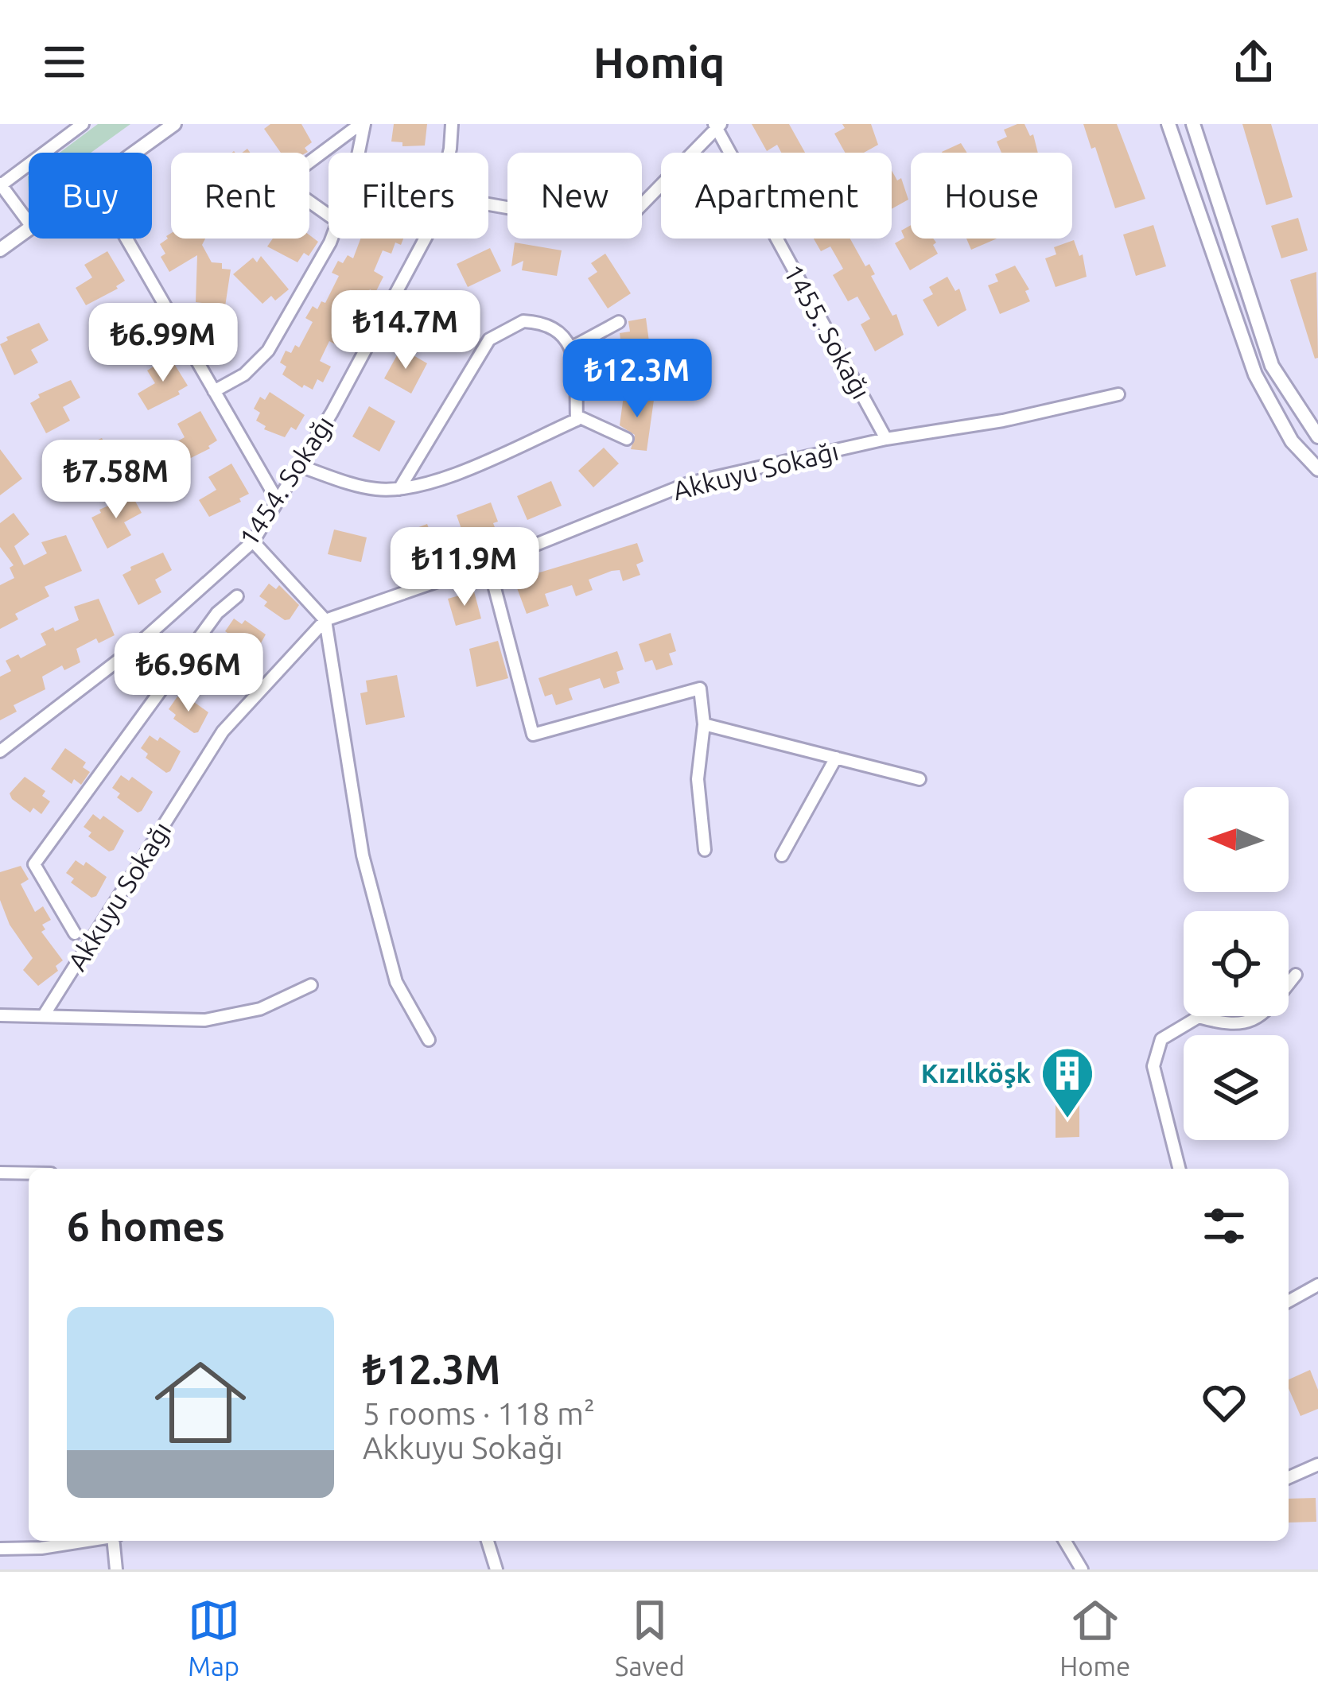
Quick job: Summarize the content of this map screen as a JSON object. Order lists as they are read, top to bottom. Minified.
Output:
{"streets":{"street":["1455. Sokağı","Akkuyu Sokağı","1454. Sokağı"]},"crossings":[["1455. Sokağı","Akkuyu Sokağı"]],"places":{"building":["Kızılköşk"]},"north":"left","page":{"header":"Homiq","chip":["Buy","Rent","Filters","New","Apartment","House"],"price":["₺14.7M","₺6.99M","₺12.3M","₺7.58M","₺11.9M","₺6.96M"],"heading":"6 homes","list":[{"name":"₺12.3M","note":"5 rooms · 118 m² · Akkuyu Sokağı"}],"tabs":["Map","Saved","Home"]}}
